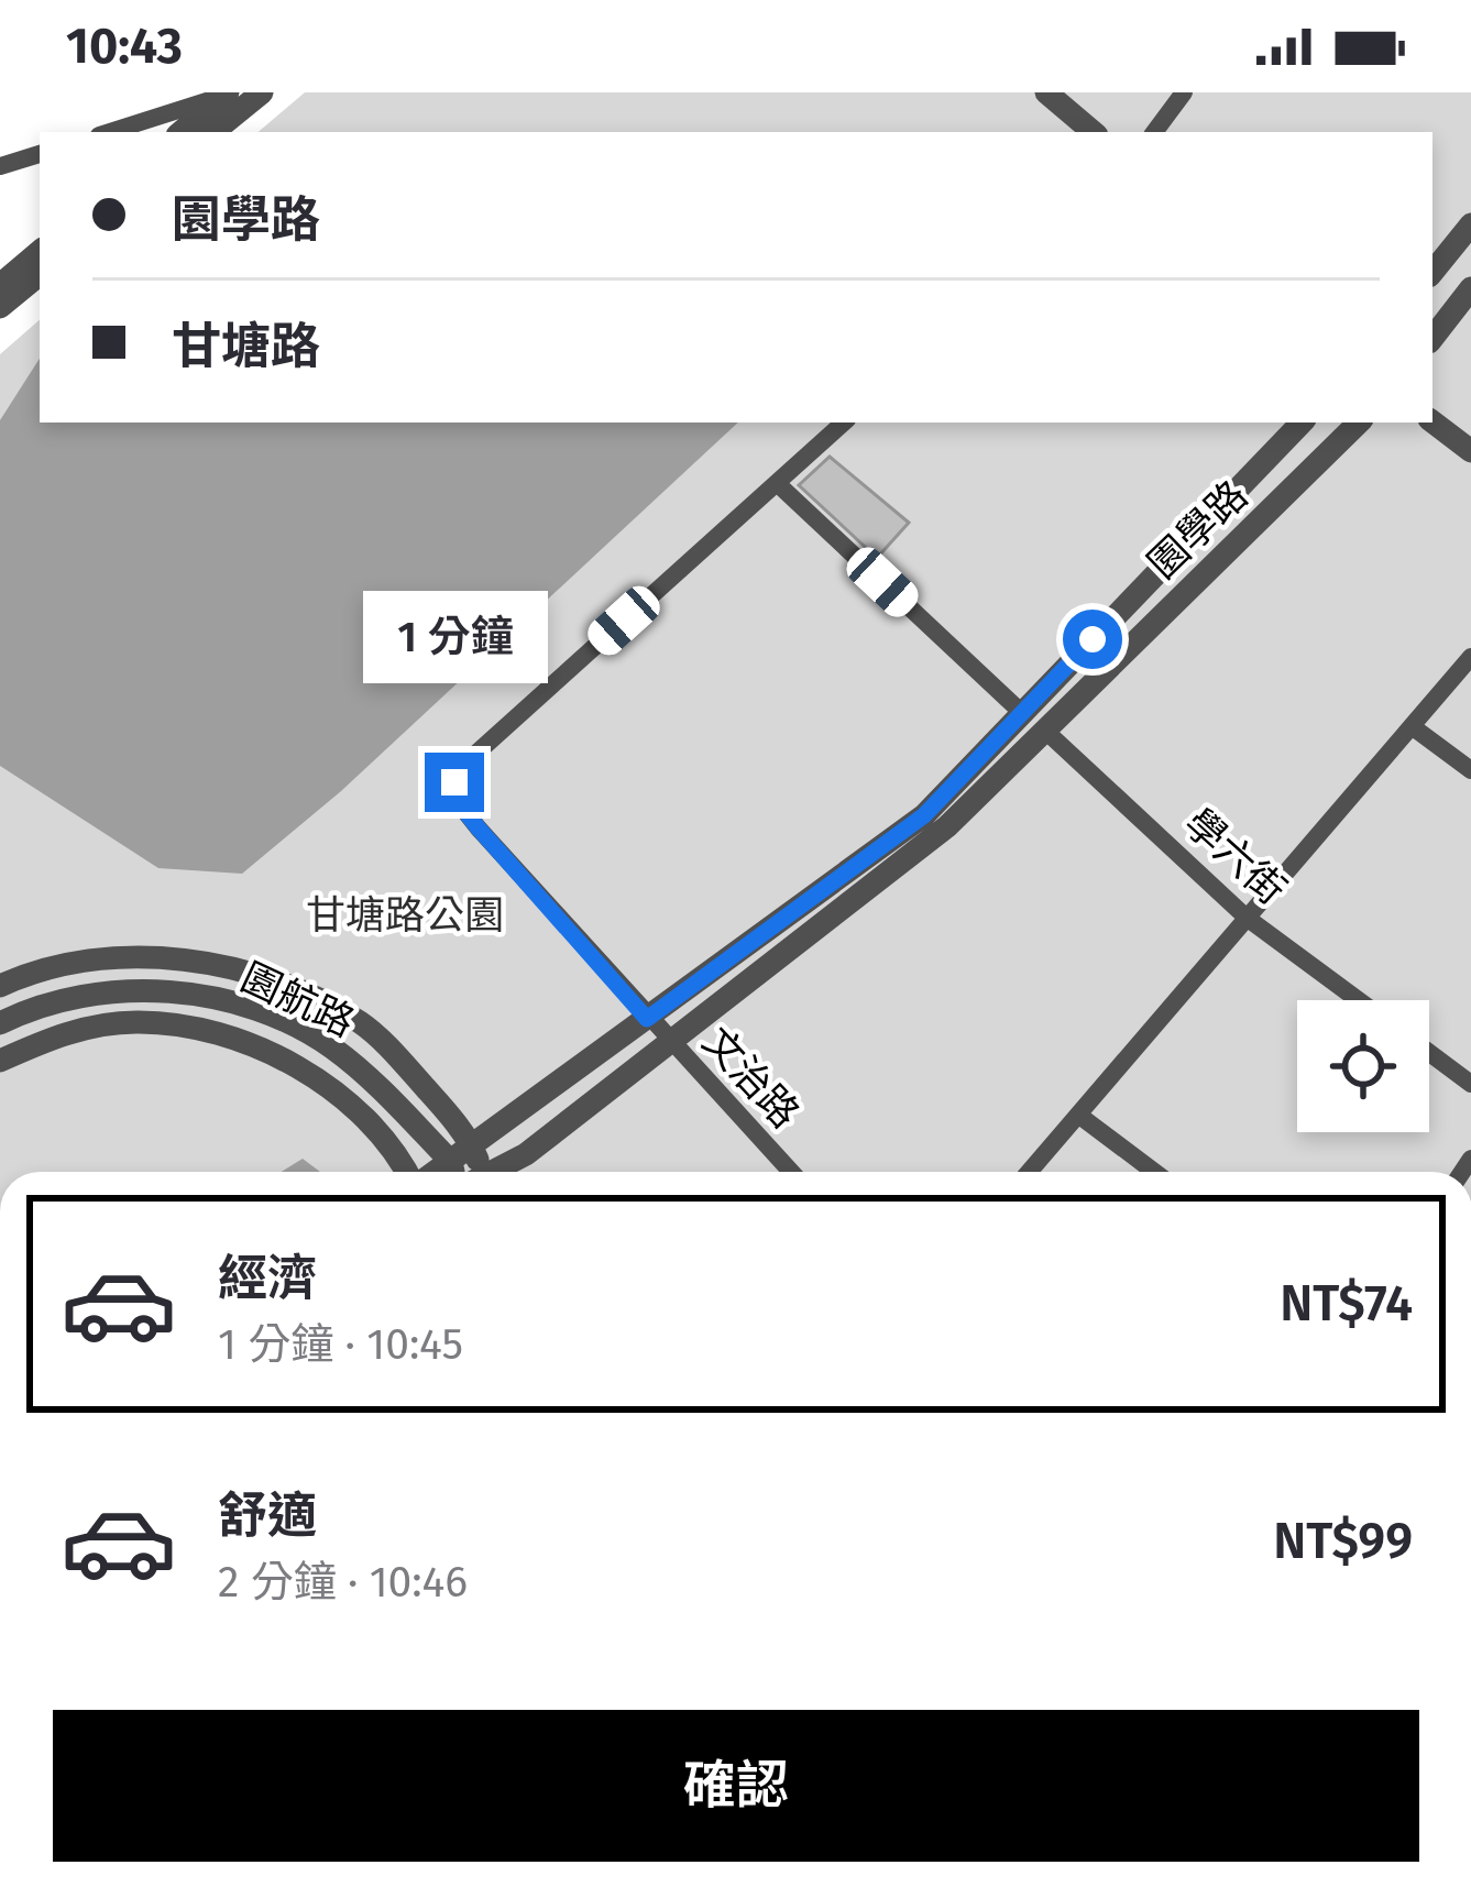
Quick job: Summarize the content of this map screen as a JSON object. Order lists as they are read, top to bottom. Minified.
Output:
{"streets":{"street":["園學路","學六街","園航路","文治路"]},"crossings":[["園學路","學六街"],["園學路","文治路"]],"parks":["甘塘路公園"],"page":{"status":"10:43","banner":["園學路","甘塘路"],"bubble":"1 分鐘","list":[{"name":"經濟","note":"1 分鐘 · 10:45","value":"NT$74"},{"name":"舒適","note":"2 分鐘 · 10:46","value":"NT$99"}],"buttons":"確認"}}
